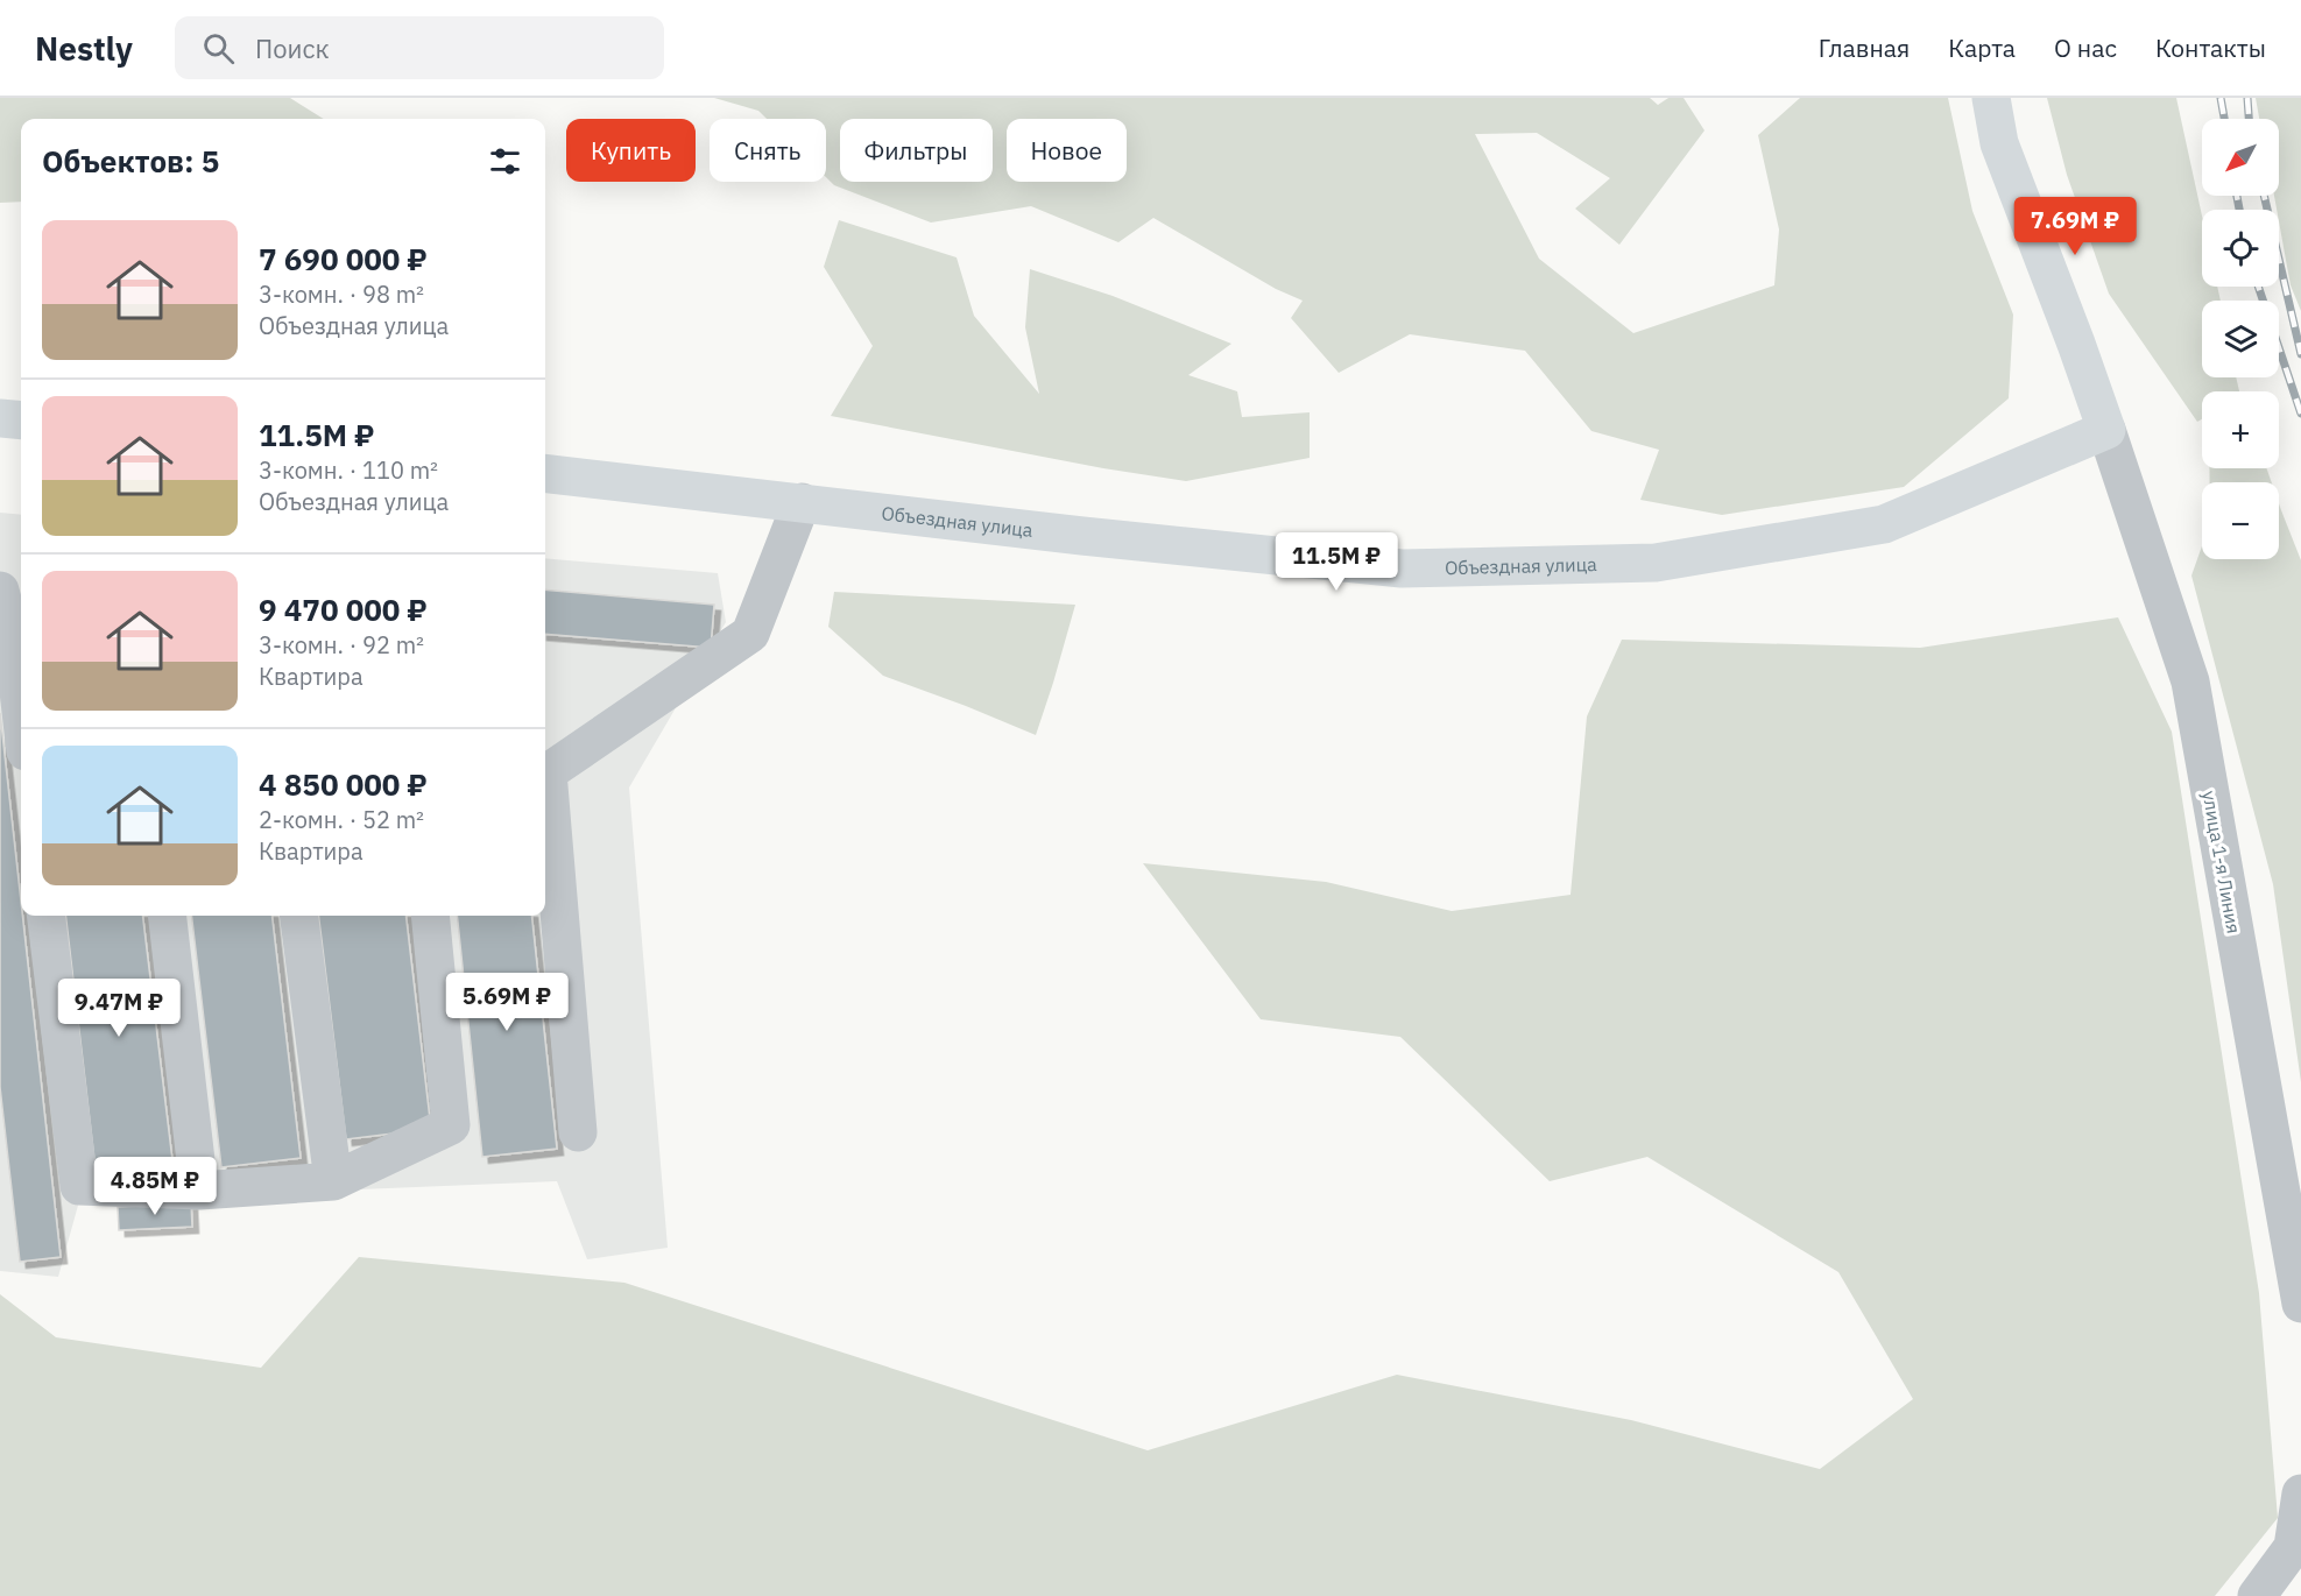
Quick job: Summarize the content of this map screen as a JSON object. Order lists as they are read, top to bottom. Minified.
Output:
{"streets":{"main road":["Объездная улица"],"street":["улица 1-я Линия"]},"crossings":[["Объездная улица","улица 1-я Линия"]],"north":"bottom left","page":{"header":"Nestly","search":"Поиск","nav":["Главная","Карта","О нас","Контакты"],"map_buttons":["+","−"],"chip":["Купить","Снять","Фильтры","Новое"],"heading":"Объектов: 5","price":["7.69M ₽","11.5M ₽","5.69M ₽","9.47M ₽","4.85M ₽"],"list":[{"name":"7 690 000 ₽","note":"3-комн. · 98 m² · Объездная улица"},{"name":"11.5M ₽","note":"3-комн. · 110 m² · Объездная улица"},{"name":"9 470 000 ₽","note":"3-комн. · 92 m² · Квартира"},{"name":"4 850 000 ₽","note":"2-комн. · 52 m² · Квартира"}]}}
